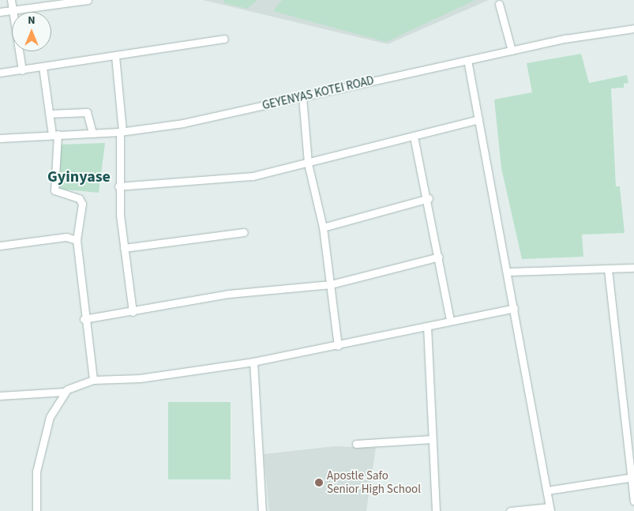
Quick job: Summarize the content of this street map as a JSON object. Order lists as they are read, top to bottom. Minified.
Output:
{"streets":{"street":["GEYENYAS KOTEI ROAD"]},"districts":["Gyinyase"],"places":["Apostle Safo Senior High School"],"north":"top"}
